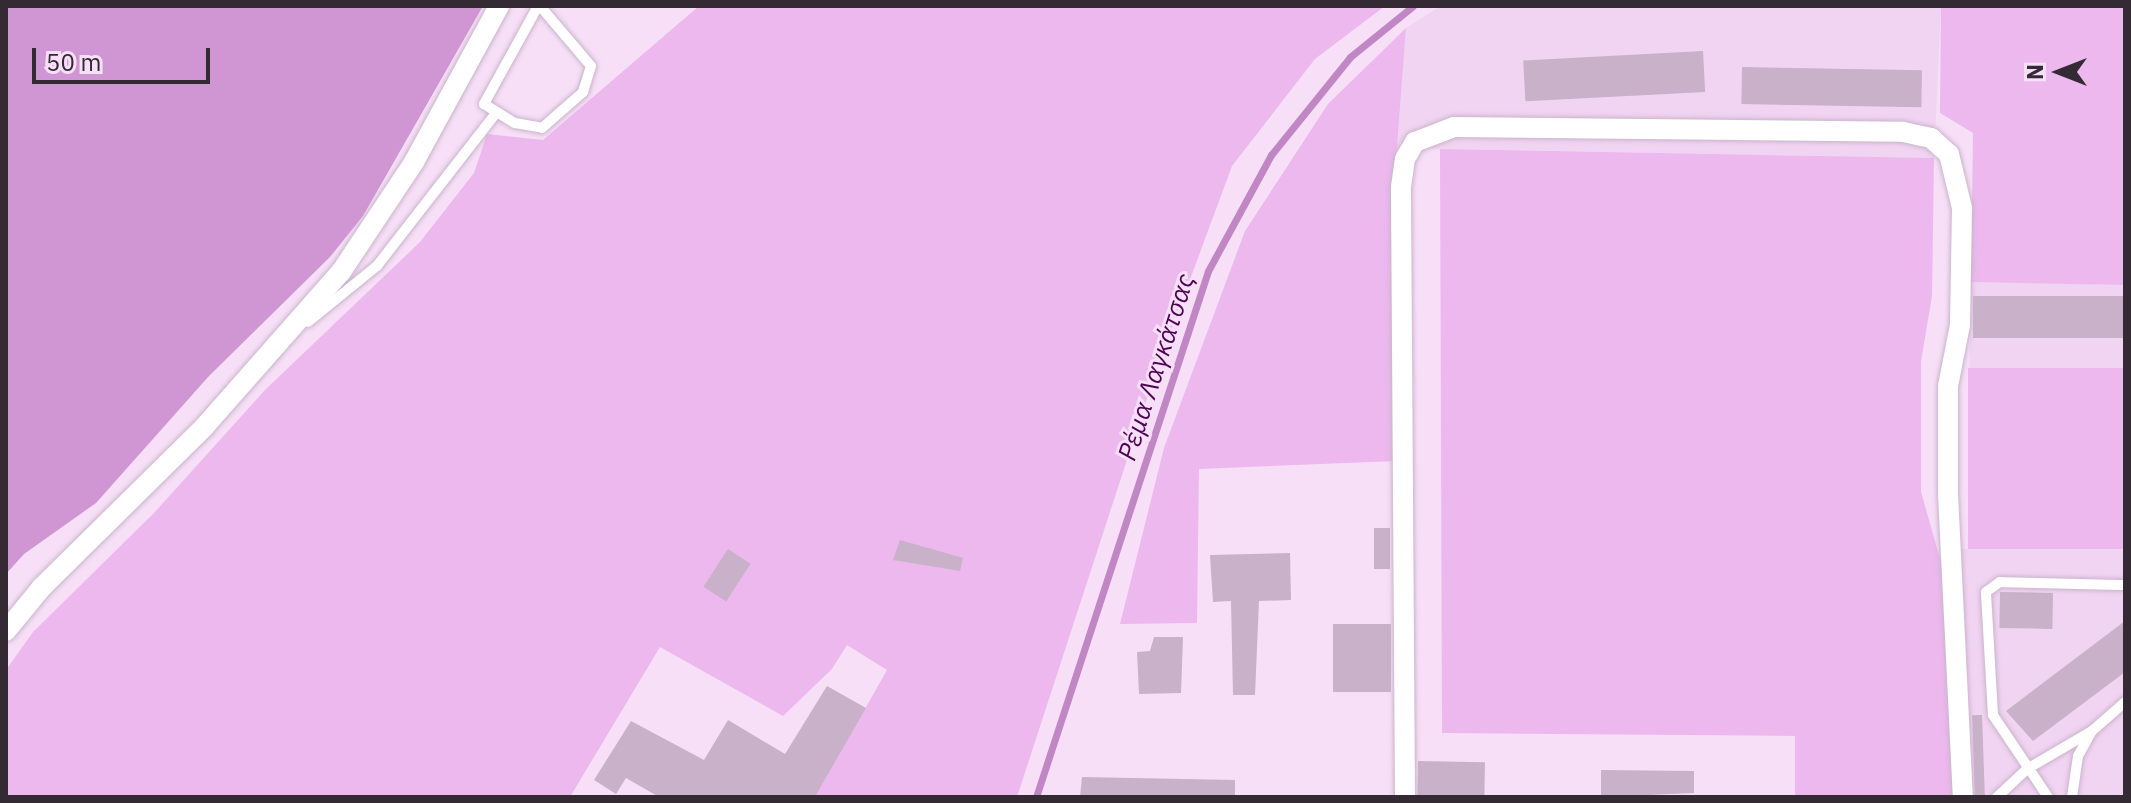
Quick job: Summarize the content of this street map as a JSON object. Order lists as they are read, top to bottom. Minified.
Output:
{"water":["Ρέμα Λαγκάτσας"],"scale_bar":"50 m","north":"left"}
